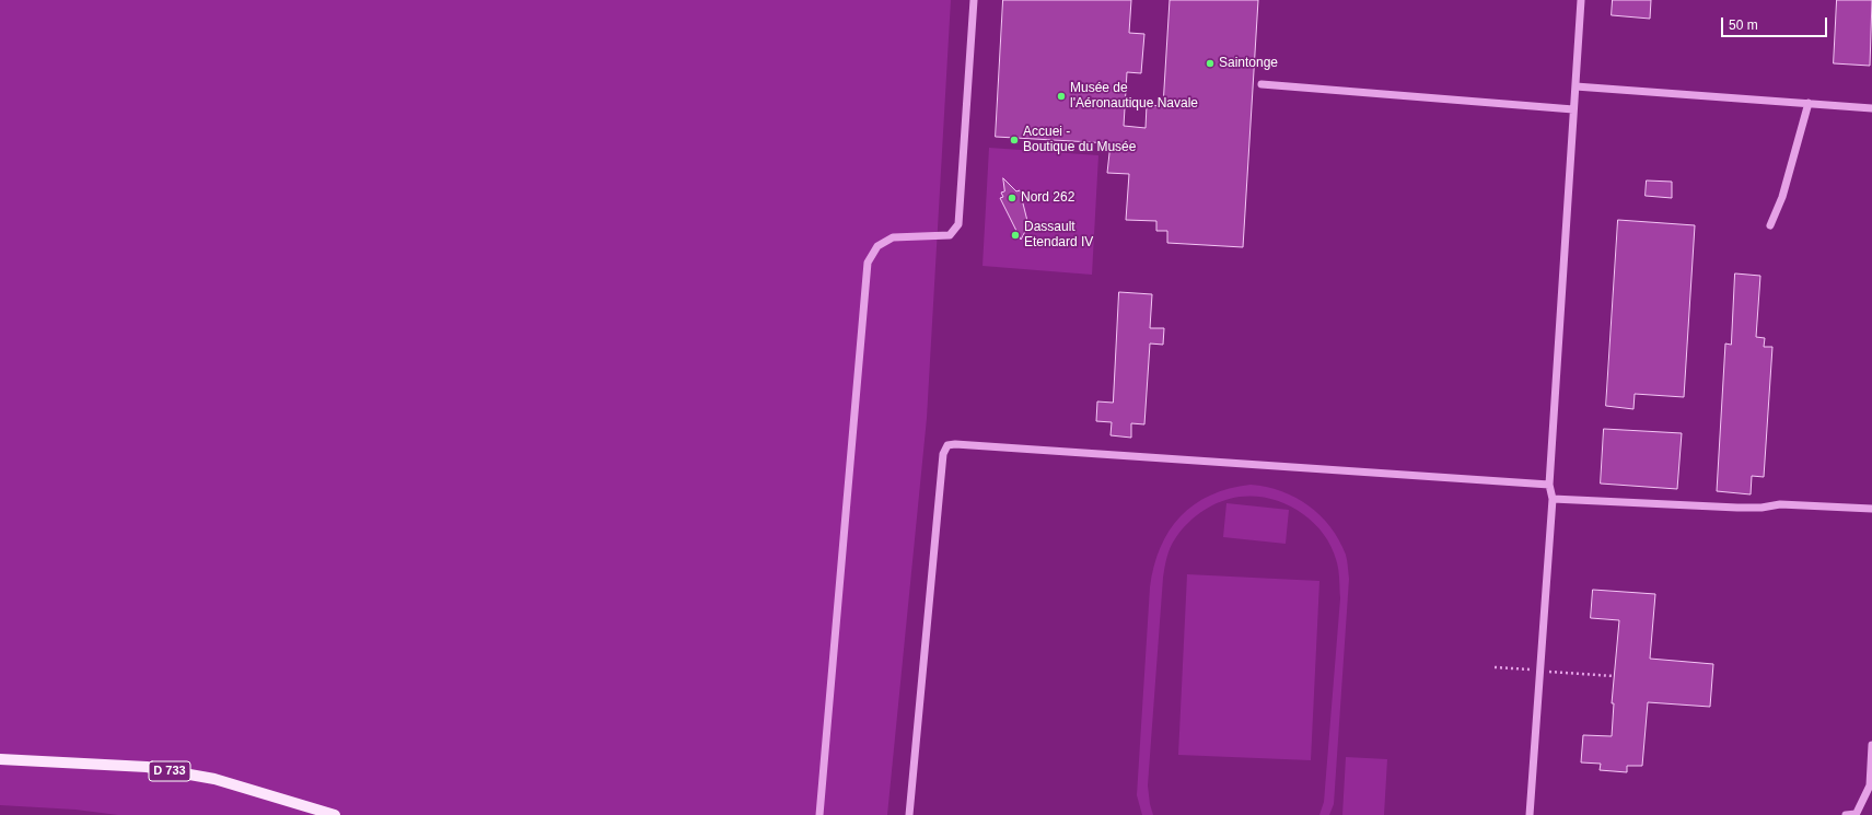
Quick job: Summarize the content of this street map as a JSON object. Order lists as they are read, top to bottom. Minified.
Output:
{"streets":{"main road":["D 733"]},"places":["Saintonge","Musée de l'Aéronautique Navale","Accuei - Boutique du Musée","Nord 262","Dassault Etendard IV"],"scale_bar":"50 m"}
